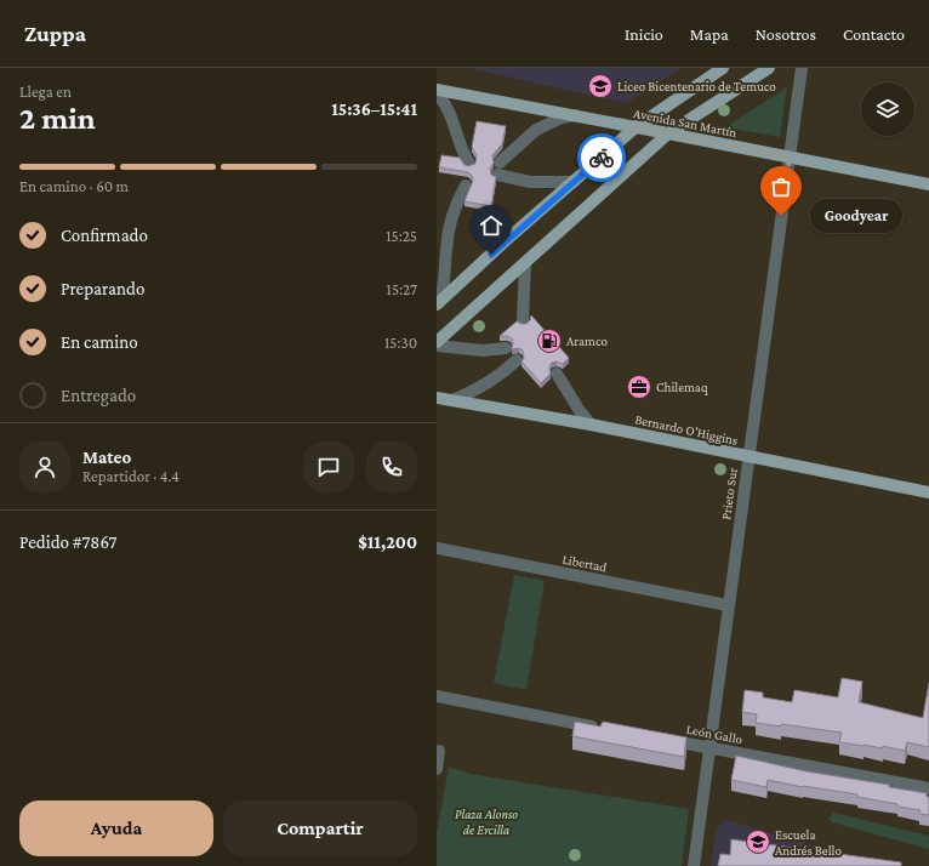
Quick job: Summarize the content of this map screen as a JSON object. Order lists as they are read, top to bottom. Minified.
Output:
{"streets":{"main road":["Avenida San Martín","Bernardo O'Higgins"],"street":["Prieto Sur","Libertad","León Gallo"]},"crossings":[["Avenida San Martín","Prieto Sur"],["Bernardo O'Higgins","Prieto Sur"],["Prieto Sur","Libertad"],["Prieto Sur","León Gallo"]],"parks":["Plaza Alonso de Ercilla"],"places":{"school or university":["Liceo Bicentenario de Temuco","Escuela Andrés Bello"],"other":["Goodyear"],"fuel station":["Aramco"],"office":["Chilemaq"]},"page":{"header":"Zuppa","nav":["Inicio","Mapa","Nosotros","Contacto"],"heading":["2 min","Llega en","15:36–15:41"],"panel":["Mateo","Repartidor · 4.4","Pedido #7867","$11,200"],"bar":"En camino · 60 m","bubble":"Goodyear","list":[["Confirmado","15:25"],["Preparando","15:27"],["En camino","15:30"],"Entregado"],"buttons":["Ayuda","Compartir"]}}
